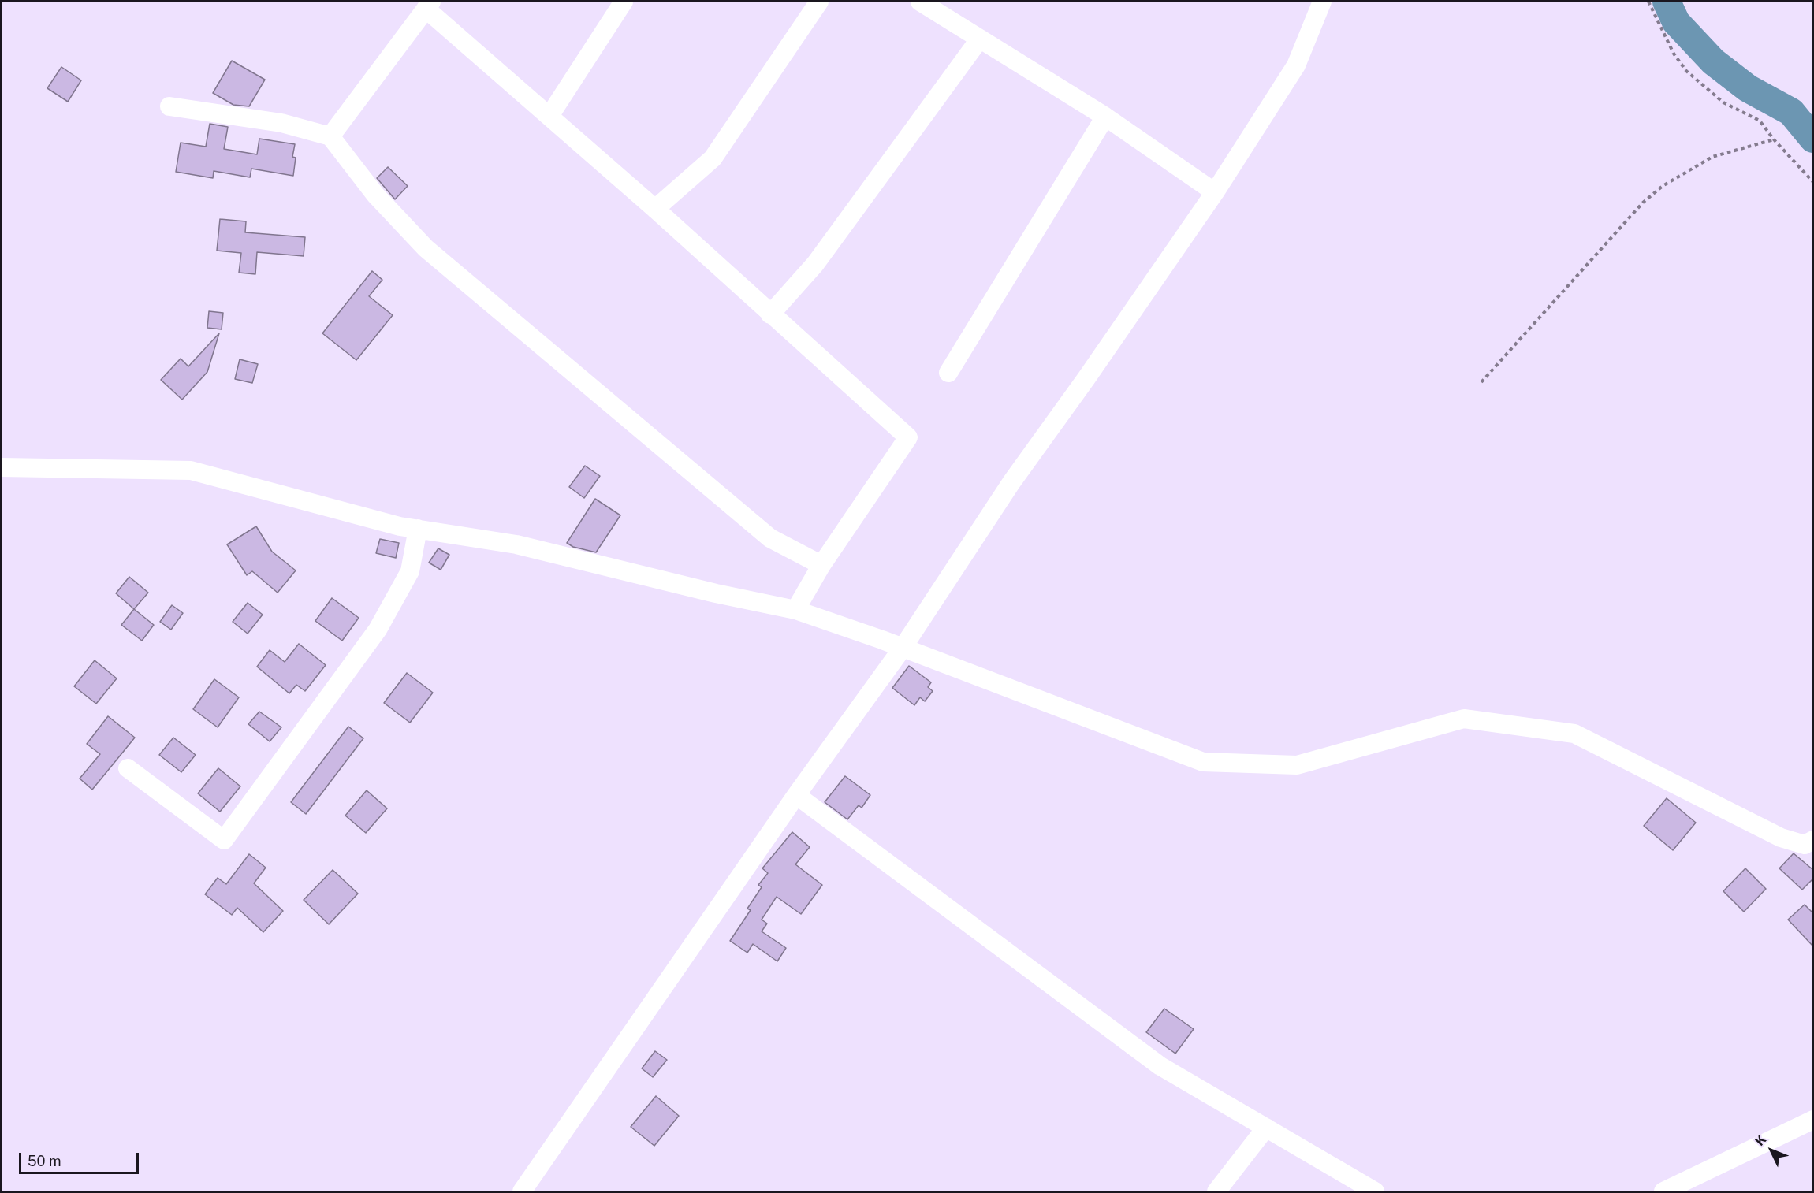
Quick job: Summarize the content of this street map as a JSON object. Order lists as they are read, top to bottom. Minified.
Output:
{"scale_bar":"50 m","north":"top left"}
